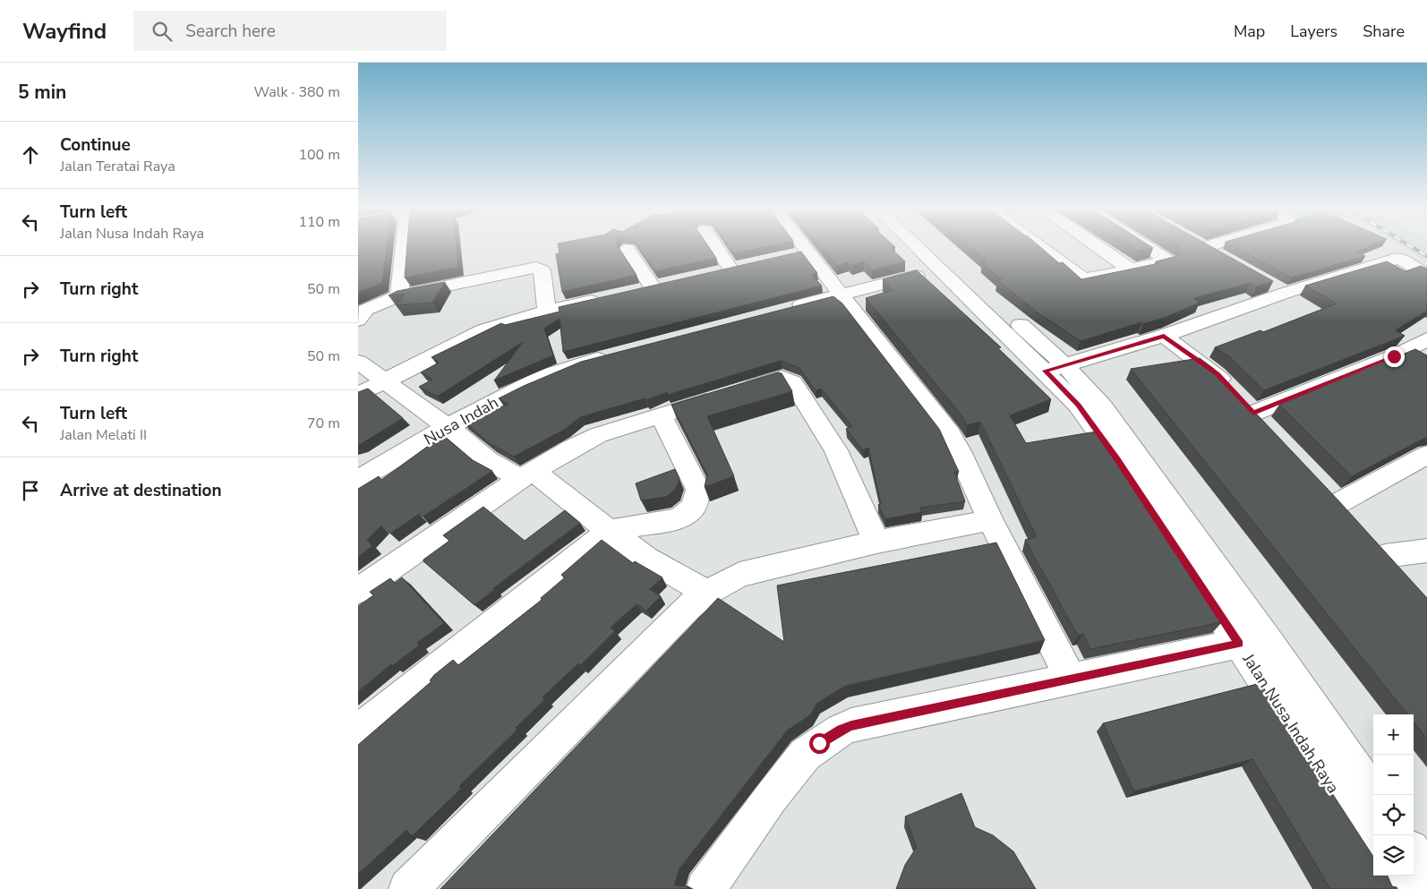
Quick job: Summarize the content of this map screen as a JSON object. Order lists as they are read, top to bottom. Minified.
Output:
{"streets":{"street":["Nusa Indah","Jalan Nusa Indah Raya"]},"page":{"header":"Wayfind","search":"Search here","nav":["Map","Layers","Share"],"heading":["5 min","Walk · 380 m"],"list":[["Continue","Jalan Teratai Raya","100 m"],["Turn left","Jalan Nusa Indah Raya","110 m"],["Turn right","50 m"],["Turn right","50 m"],["Turn left","Jalan Melati II","70 m"],"Arrive at destination"],"map_buttons":["+","−"]}}
